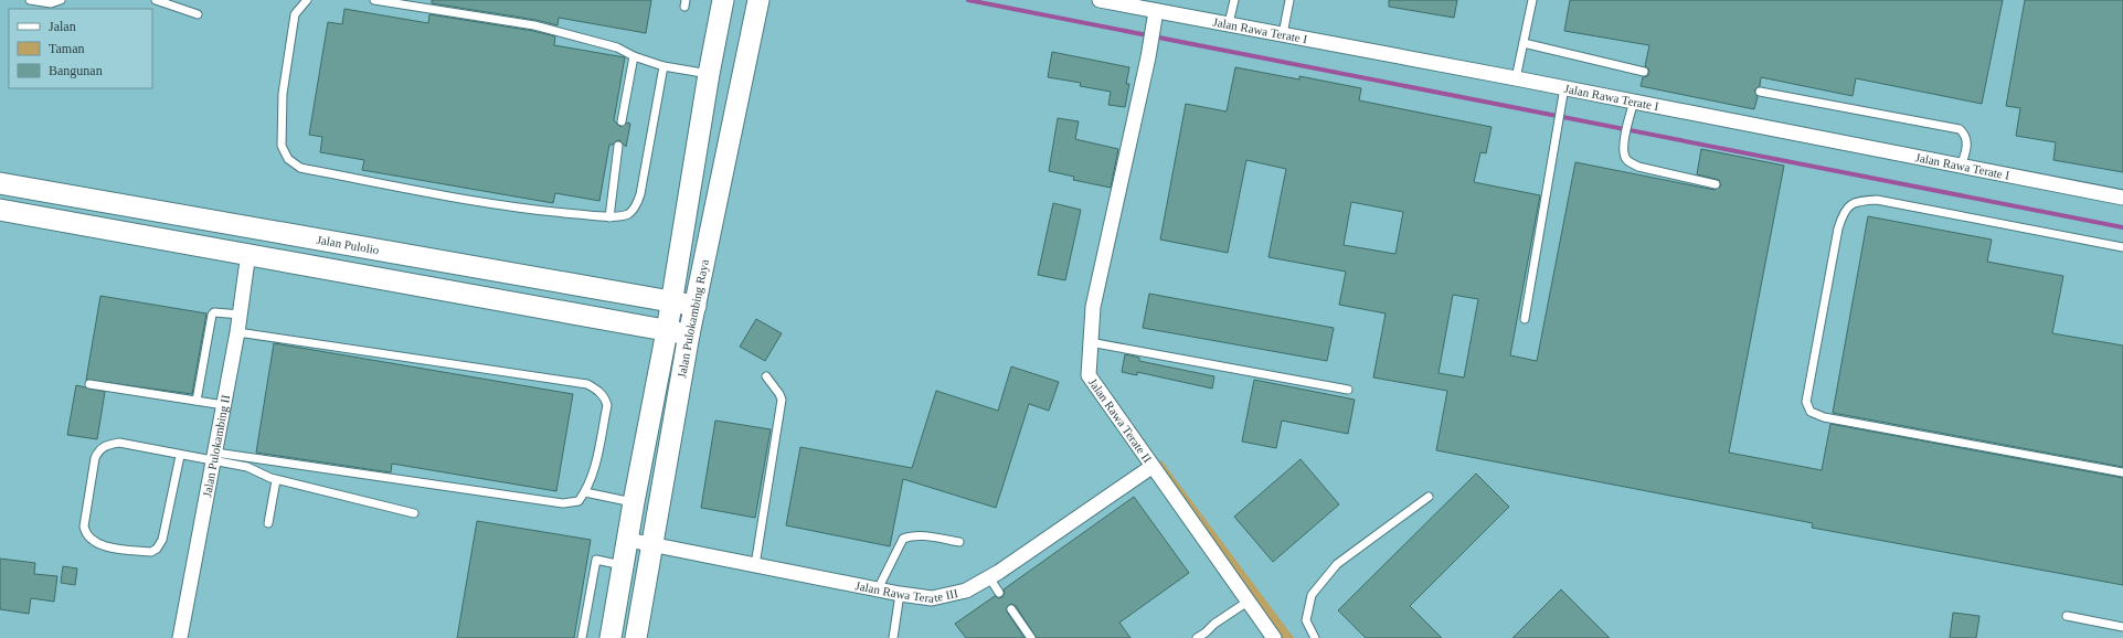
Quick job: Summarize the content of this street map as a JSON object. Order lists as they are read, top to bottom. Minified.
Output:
{"streets":{"street":["Jalan Rawa Terate I","Jalan Pulolio","Jalan Pulokambing Raya","Jalan Rawa Terate II","Jalan Pulokambing II","Jalan Rawa Terate III"]},"crossings":[["Jalan Rawa Terate I","Jalan Rawa Terate II"],["Jalan Pulolio","Jalan Pulokambing Raya"],["Jalan Pulokambing Raya","Jalan Rawa Terate III"],["Jalan Rawa Terate II","Jalan Rawa Terate III"]],"legend":["Jalan","Taman","Bangunan"]}
